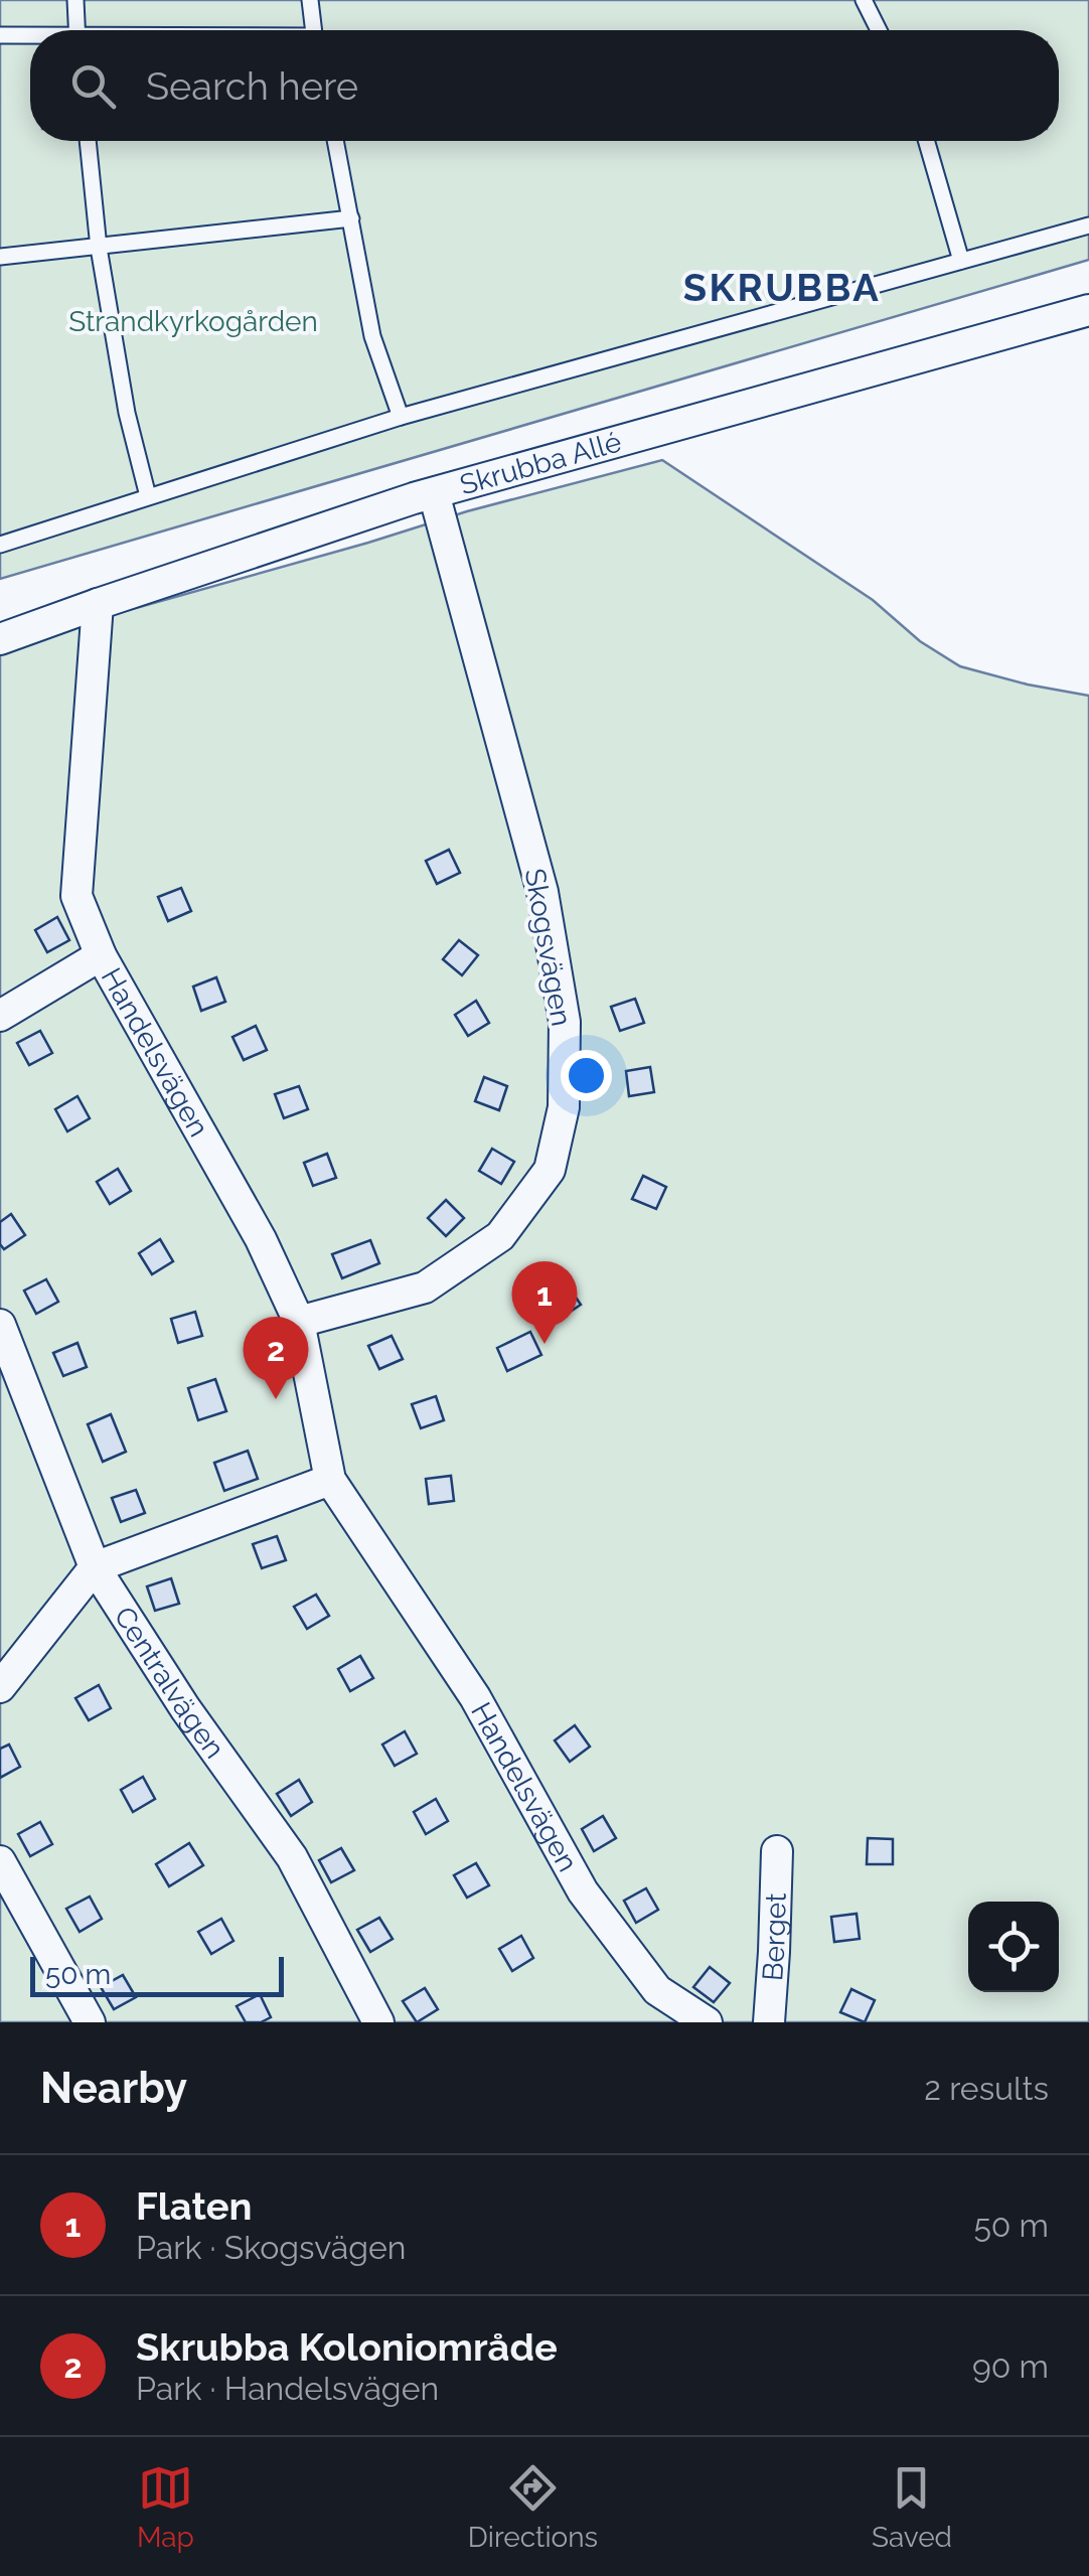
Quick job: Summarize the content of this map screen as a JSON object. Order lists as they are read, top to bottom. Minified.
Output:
{"streets":{"street":["Skrubba Allé","Skogsvägen","Handelsvägen","Centralvägen","Berget"]},"crossings":[["Skrubba Allé","Skogsvägen"],["Skrubba Allé","Handelsvägen"],["Skogsvägen","Handelsvägen"]],"districts":["SKRUBBA"],"parks":["Strandkyrkogården"],"scale_bar":"50 m","page":{"search":"Search here","pins":["1","2"],"scale":"50 m","heading":["Nearby","2 results"],"list":[{"mark":"1","name":"Flaten","note":"Park · Skogsvägen","value":"50 m"},{"mark":"2","name":"Skrubba Koloniområde","note":"Park · Handelsvägen","value":"90 m"}],"nav":["Map","Directions","Saved"]}}
